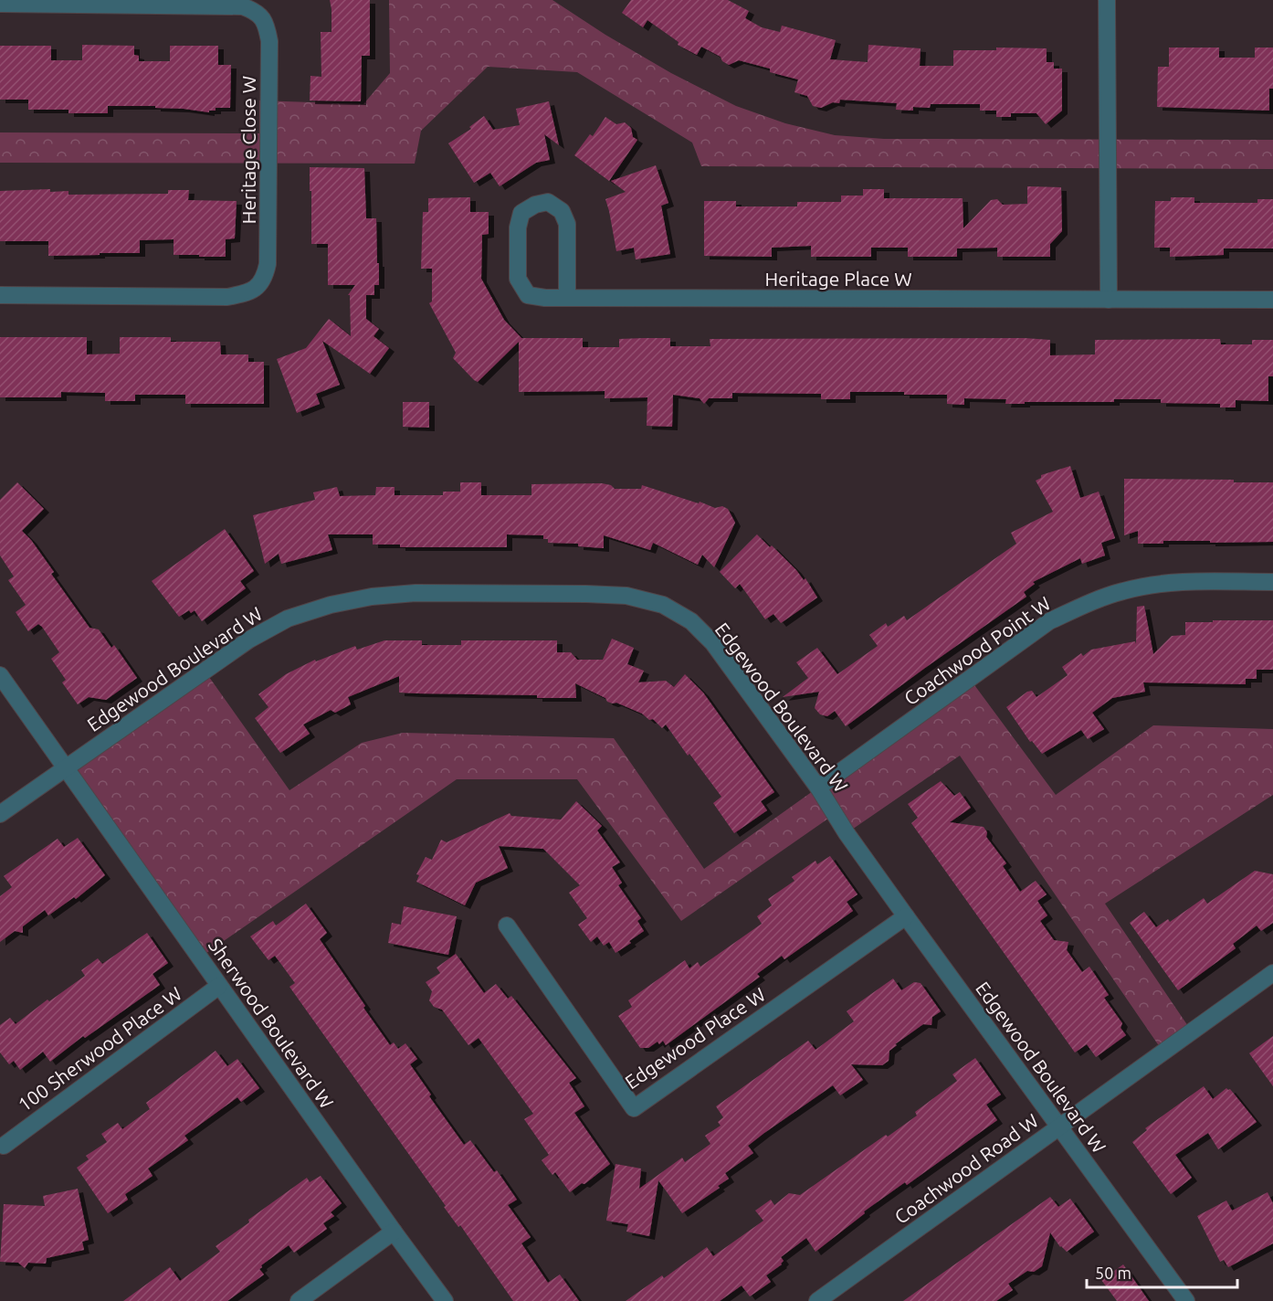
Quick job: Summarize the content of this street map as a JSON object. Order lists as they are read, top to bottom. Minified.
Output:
{"streets":{"street":["Heritage Close W","Heritage Place W","Coachwood Point W","Edgewood Boulevard W","Sherwood Boulevard W","Edgewood Place W","100 Sherwood Place W","Coachwood Road W"]},"crossings":[["Coachwood Point W","Edgewood Boulevard W"],["Edgewood Boulevard W","Sherwood Boulevard W"],["Edgewood Boulevard W","Edgewood Place W"],["Edgewood Boulevard W","Coachwood Road W"],["Sherwood Boulevard W","100 Sherwood Place W"]],"scale_bar":"50 m"}
